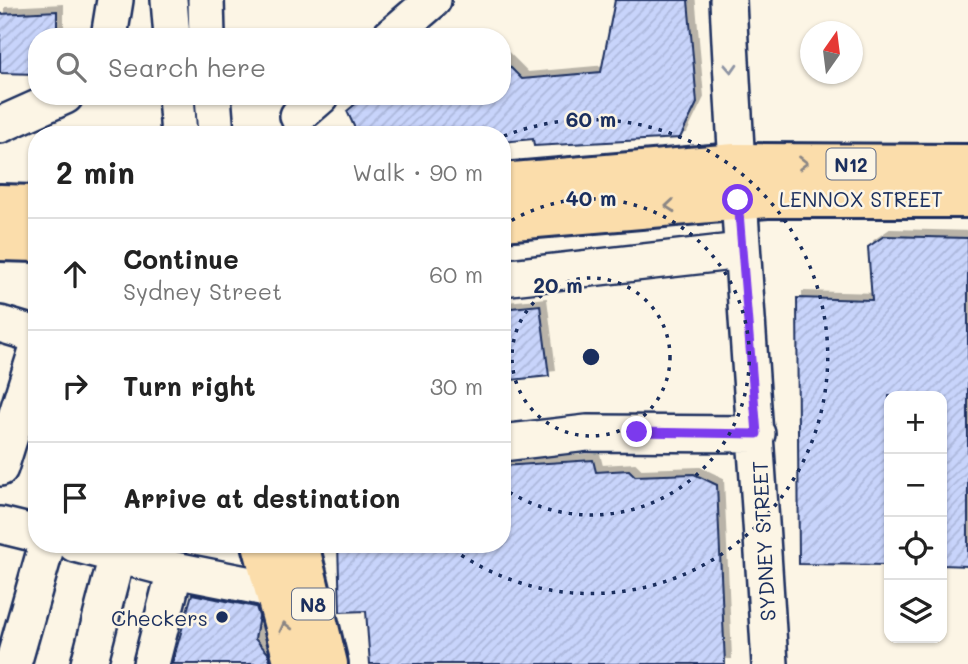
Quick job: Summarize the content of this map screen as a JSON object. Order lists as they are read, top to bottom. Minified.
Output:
{"streets":{"highway":["N12","LENNOX STREET","N8"],"street":["SYDNEY STREET"]},"crossings":[["LENNOX STREET","SYDNEY STREET"]],"places":["Checkers"],"north":"top","page":{"search":"Search here","heading":["2 min","Walk · 90 m"],"list":[["Continue","Sydney Street","60 m"],["Turn right","30 m"],"Arrive at destination"],"map_buttons":["+","−"]},"rings":["60 m","40 m","20 m"]}
